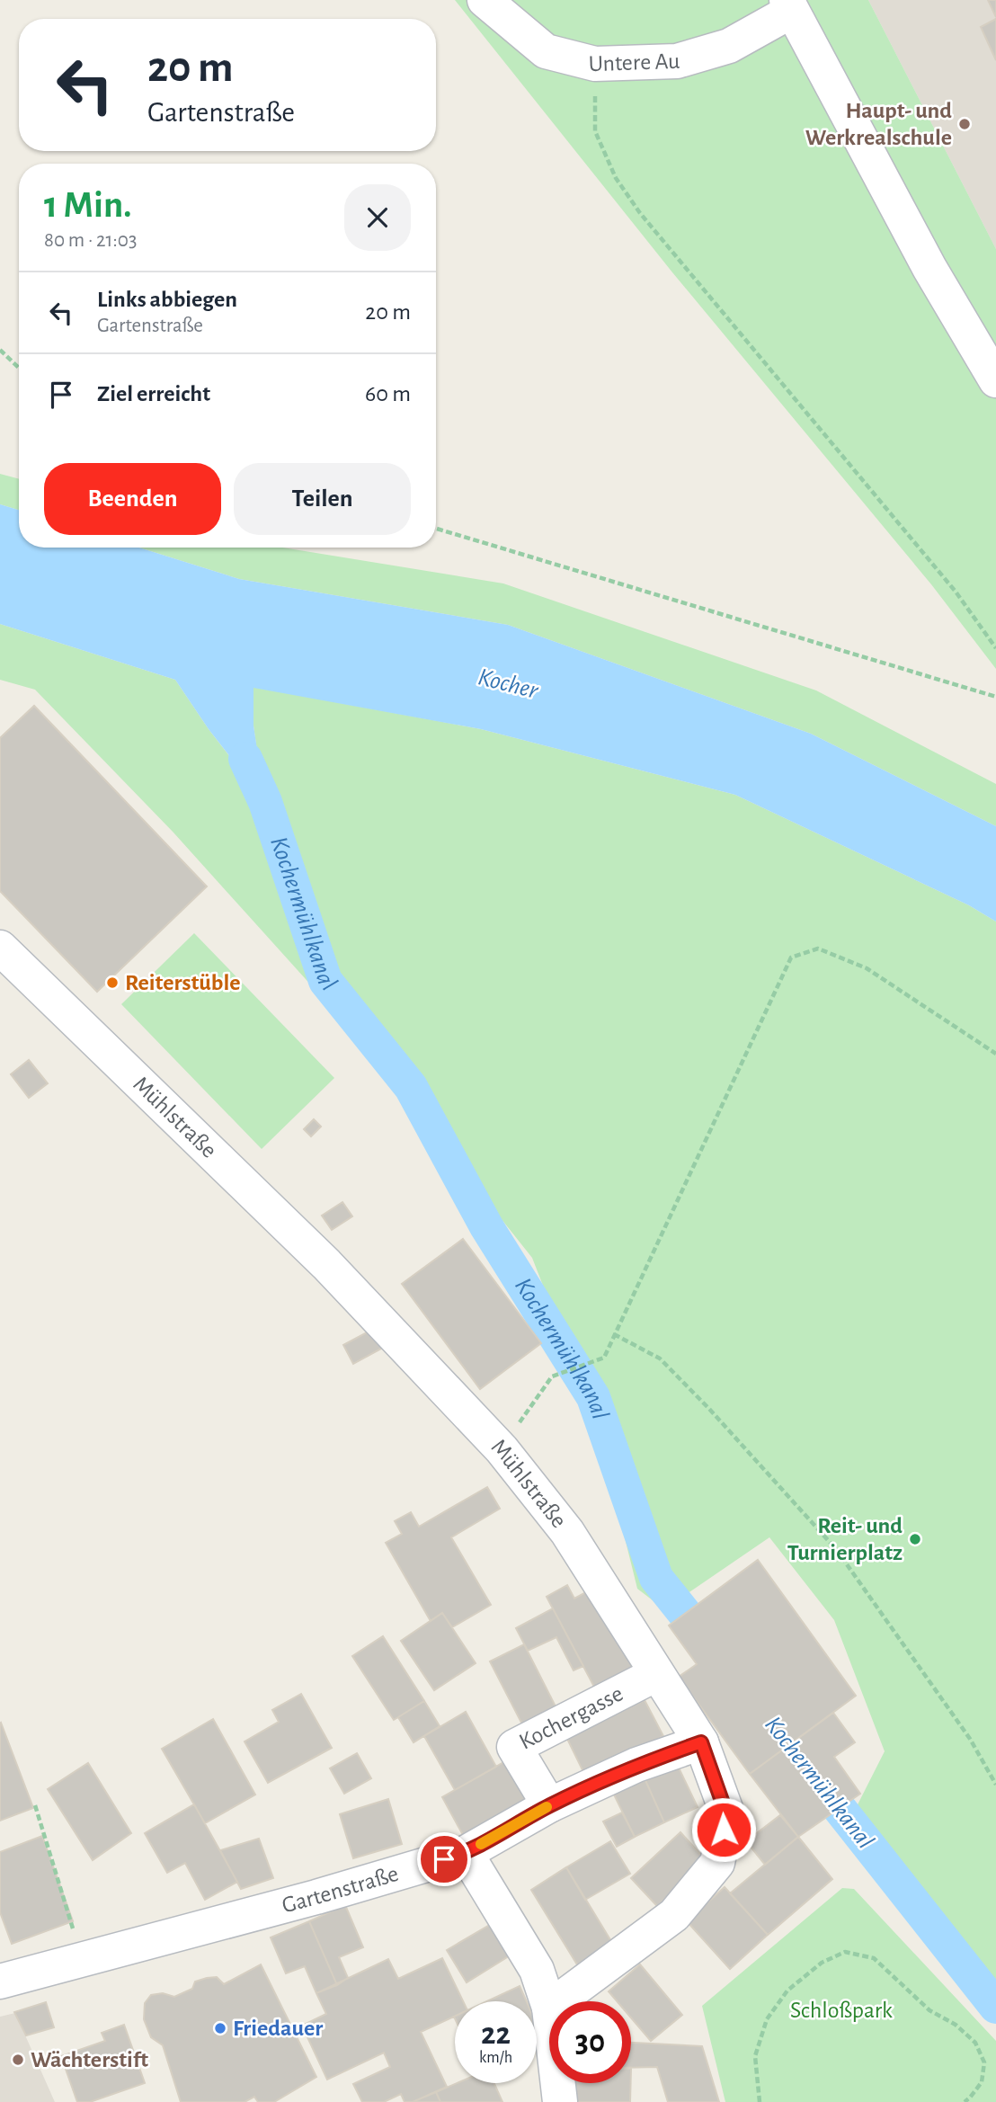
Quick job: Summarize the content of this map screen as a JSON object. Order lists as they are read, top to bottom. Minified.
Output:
{"streets":{"street":["Untere Au","Mühlstraße","Kochergasse","Gartenstraße"]},"crossings":[["Mühlstraße","Kochergasse"],["Mühlstraße","Gartenstraße"],["Kochergasse","Gartenstraße"]],"water":["Kocher","Kochermühlkanal"],"parks":["Schloßpark"],"places":["Haupt- und Werkrealschule","Reiterstüble","Reit- und Turnierplatz","Friedauer","Wächterstift"],"page":{"turn":["20 m","Gartenstraße"],"heading":["1 Min.","80 m · 21:03"],"list":[{"name":"Links abbiegen","note":"Gartenstraße","value":"20 m"},{"name":"Ziel erreicht","value":"60 m"}],"buttons":["Beenden","Teilen"],"speed":"22 km/h","limit":"30"}}
